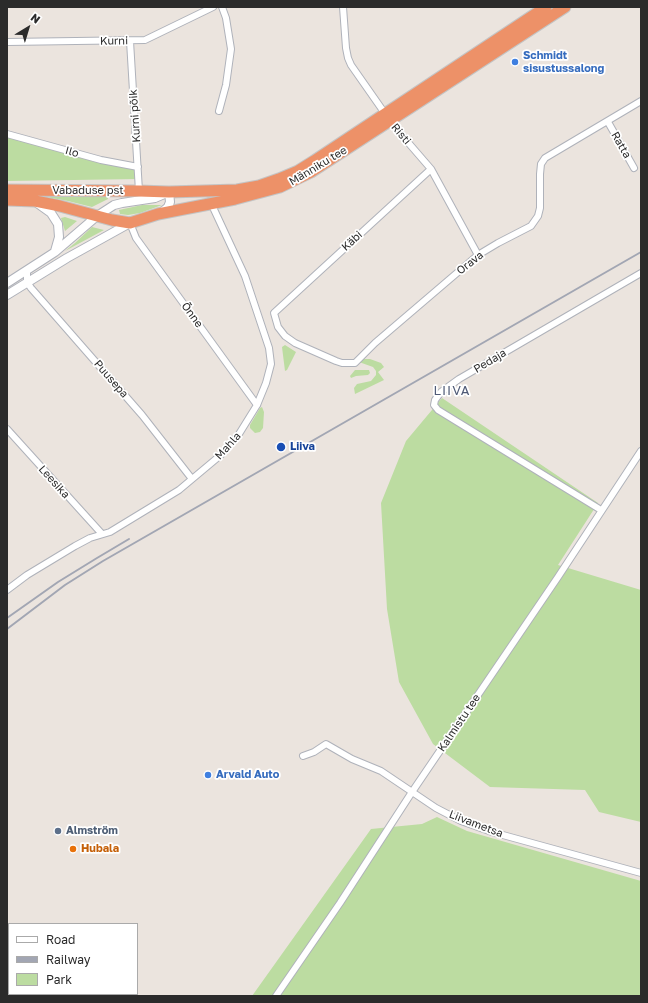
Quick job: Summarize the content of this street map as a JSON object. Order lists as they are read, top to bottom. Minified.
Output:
{"streets":{"highway":["Männiku tee","Vabaduse pst"],"street":["Kurni","Kurni põik","Risti","Ratta","Ilo","Käbi","Orava","Õnne","Pedaja","Puusepa","Mahla","Leesika","Kalmistu tee","Liivametsa"]},"crossings":[["Kurni","Kurni põik"],["Kurni põik","Ilo"],["Kurni põik","Vabaduse pst"],["Risti","Männiku tee"],["Risti","Käbi"],["Risti","Orava"],["Ratta","Orava"],["Männiku tee","Vabaduse pst"],["Männiku tee","Õnne"],["Männiku tee","Puusepa"],["Männiku tee","Mahla"],["Vabaduse pst","Õnne"],["Käbi","Orava"],["Õnne","Mahla"],["Pedaja","Kalmistu tee"],["Puusepa","Mahla"],["Mahla","Leesika"],["Kalmistu tee","Liivametsa"]],"districts":["LIIVA"],"places":["Schmidt sisustussalong","Liiva","Arvald Auto","Almström","Hubala"],"legend":["Road","Railway","Park"],"north":"top right"}
